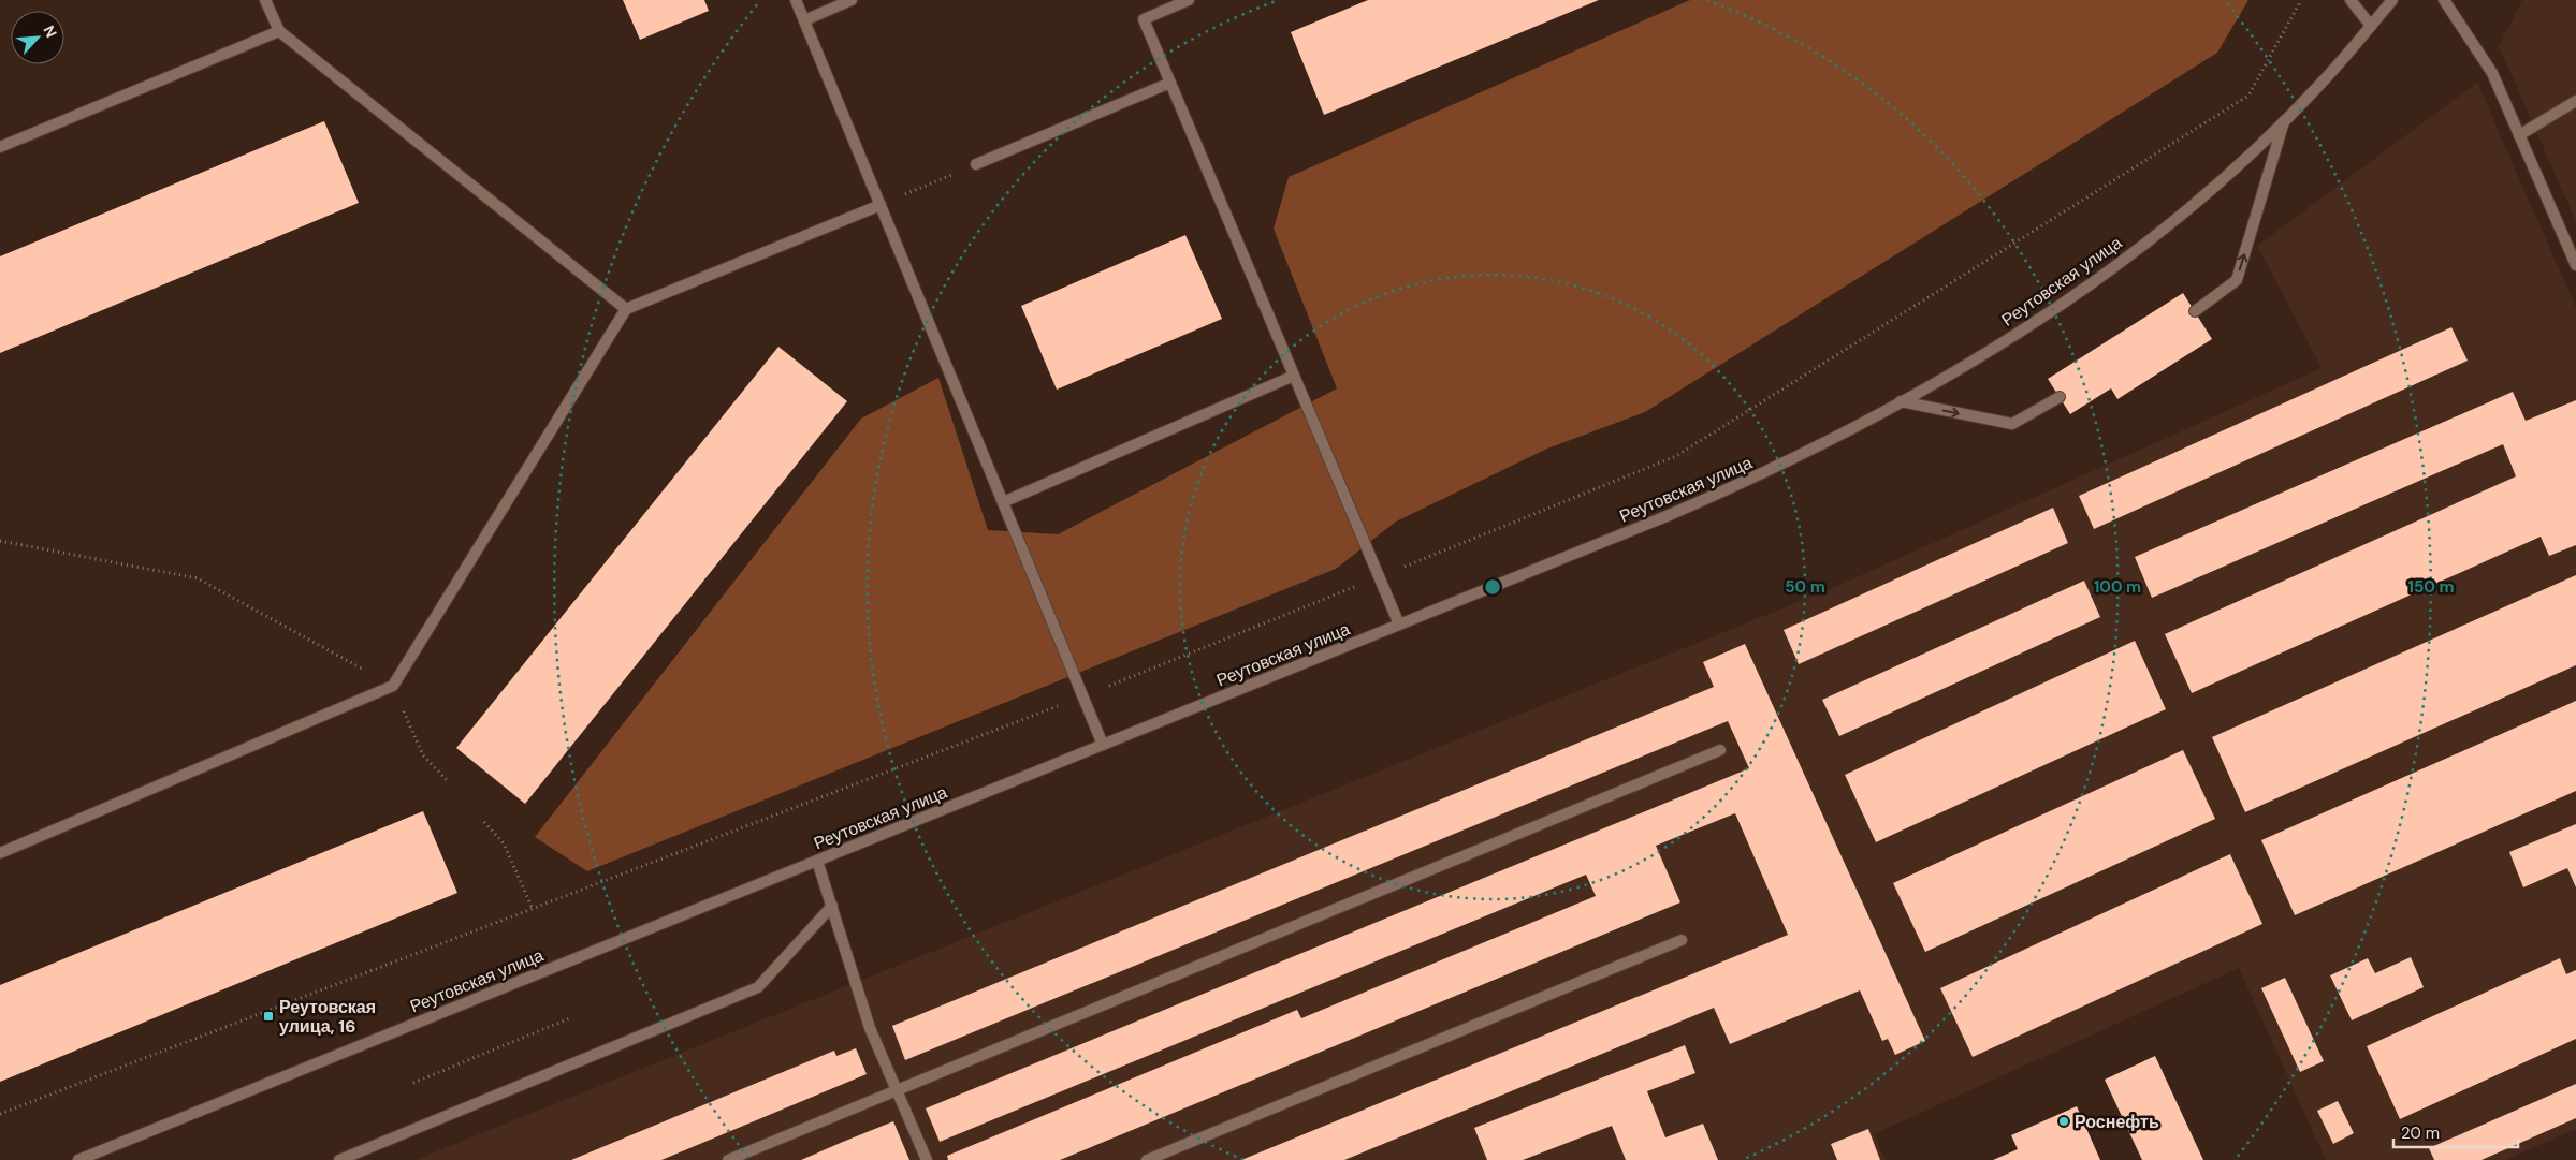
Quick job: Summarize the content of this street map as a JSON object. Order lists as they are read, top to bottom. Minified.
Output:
{"streets":{"street":["Реутовская улица"]},"places":{"transit":["Реутовская улица, 16"],"other":["Роснефть"]},"scale_bar":"20 m","north":"top right","rings":["50 m","100 m","150 m"]}
